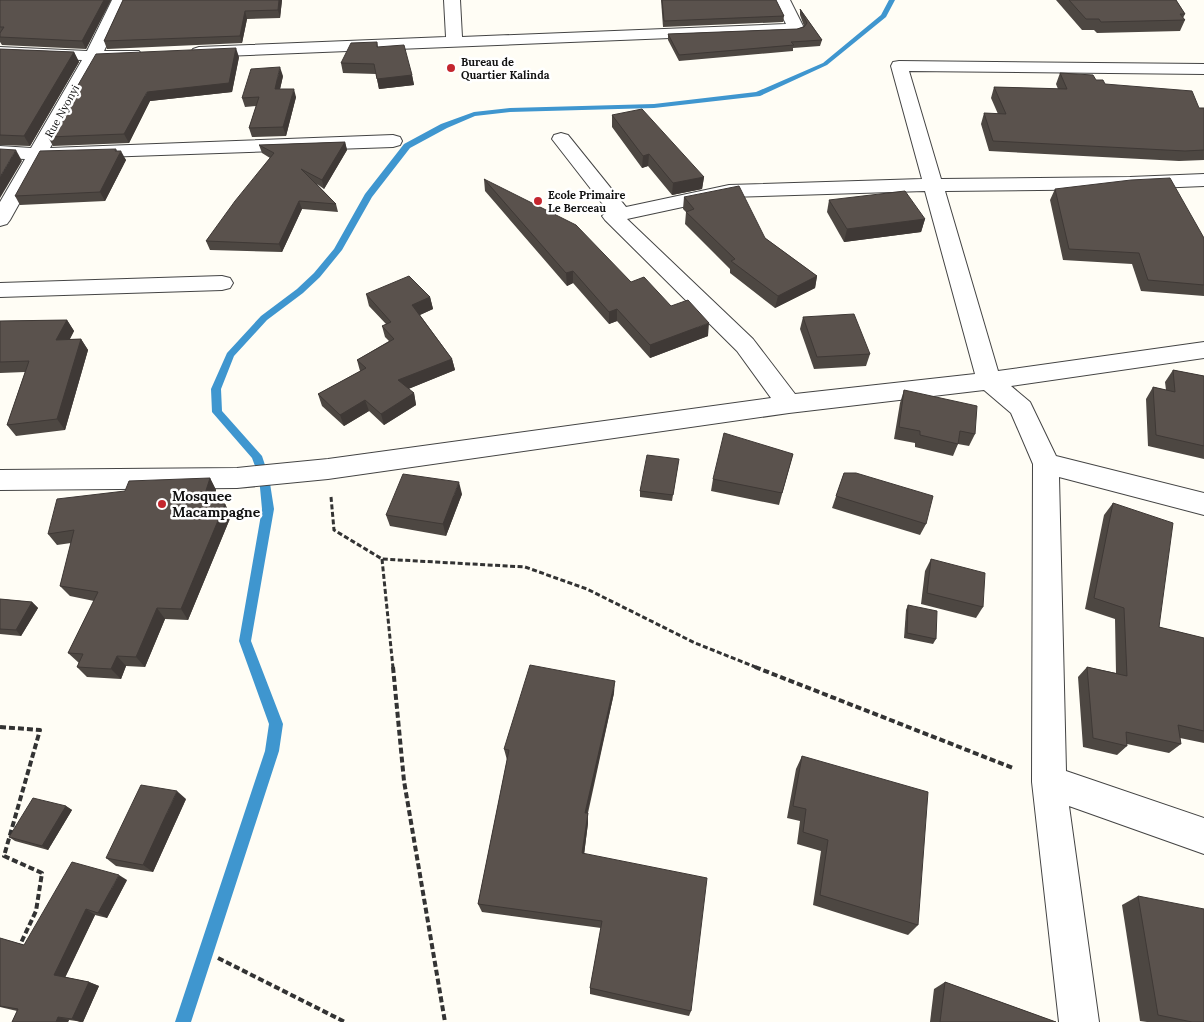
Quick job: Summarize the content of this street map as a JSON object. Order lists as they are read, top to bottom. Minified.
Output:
{"streets":{"street":["Rue Nyonyi"]},"places":["Bureau de Quartier Kalinda","Ecole Primaire Le Berceau","Mosquee Macampagne"]}
